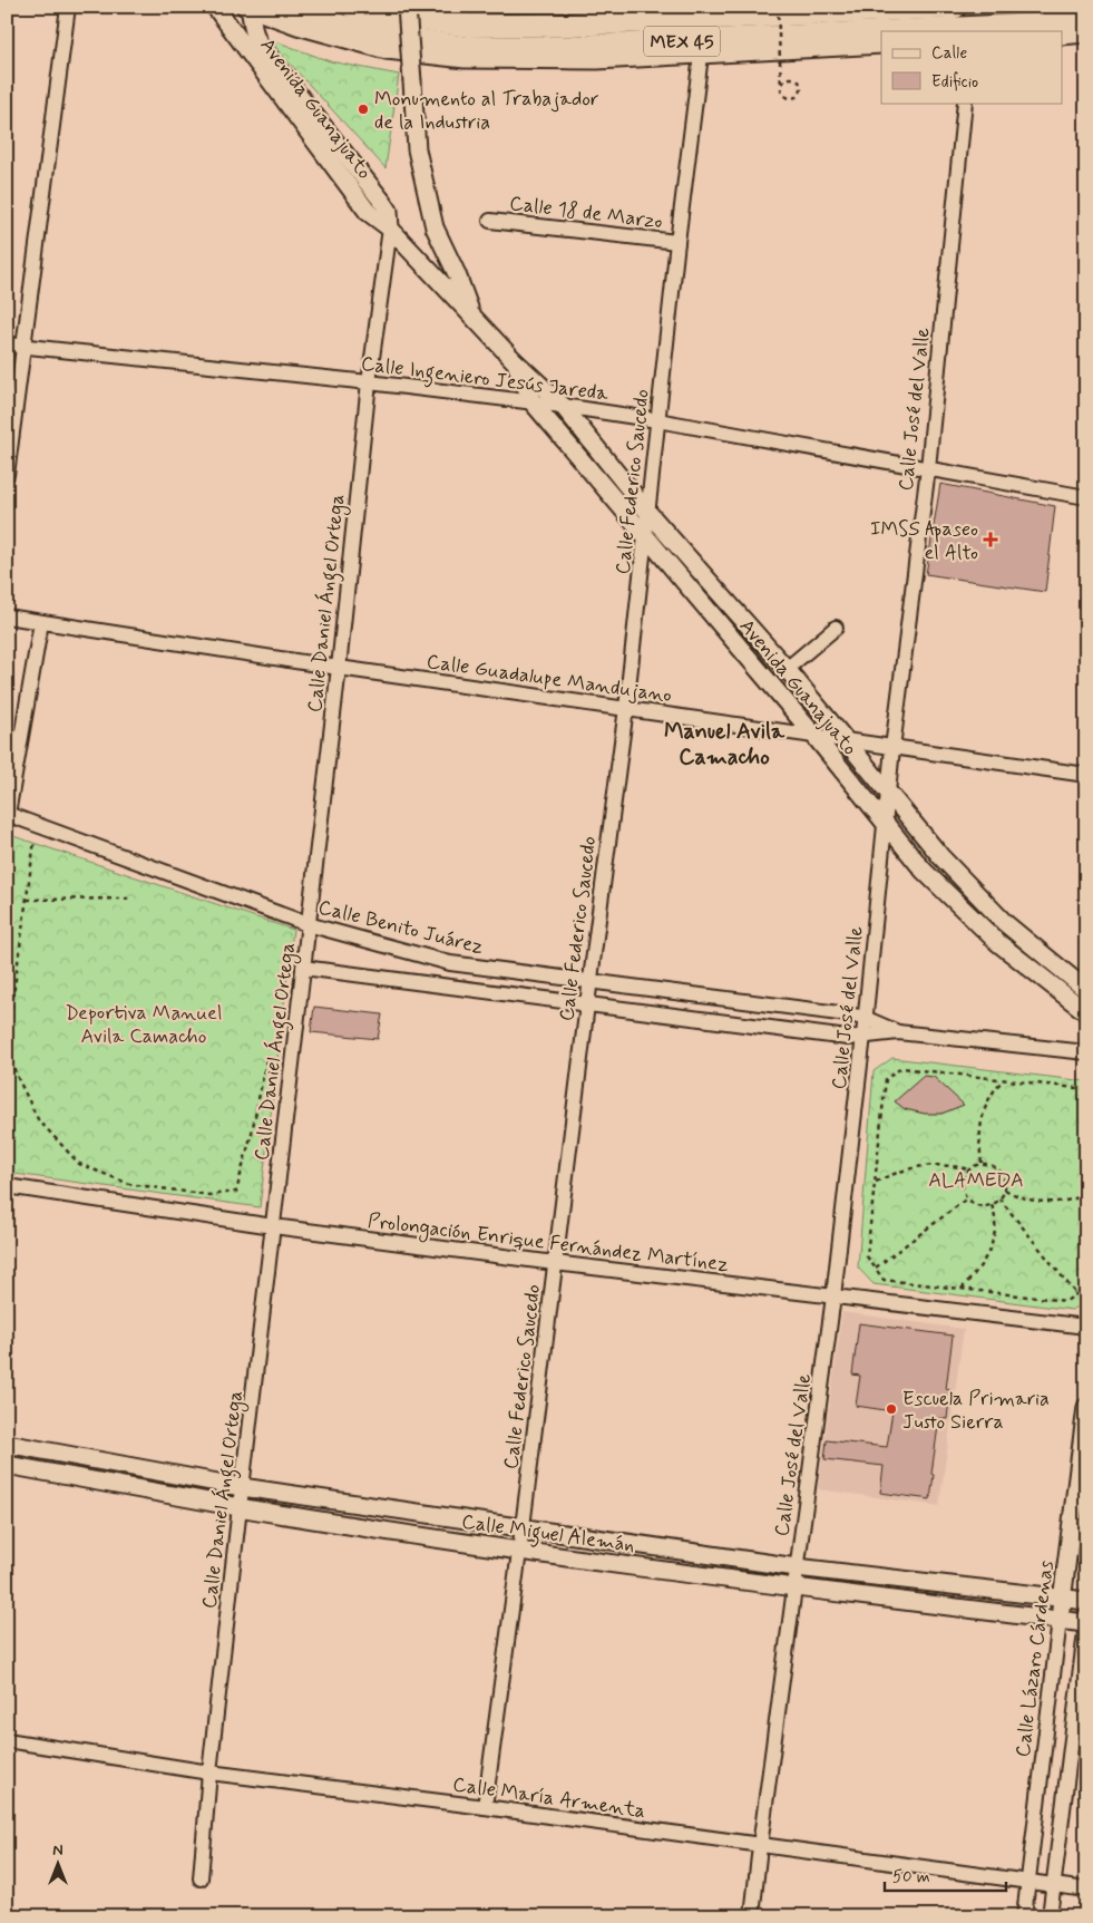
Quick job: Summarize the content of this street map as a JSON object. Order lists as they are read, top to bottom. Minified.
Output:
{"streets":{"highway":["MEX 45"],"street":["Avenida Guanajuato","Calle 18 de Marzo","Calle Ingeniero Jesús Jareda","Calle José del Valle","Calle Federico Saucedo","Calle Daniel Ángel Ortega","Calle Guadalupe Mandujano","Calle Benito Juárez","Prolongación Enrique Fernández Martínez","Calle Miguel Alemán","Calle Lázaro Cárdenas","Calle María Armenta"]},"crossings":[["Avenida Guanajuato","Calle Ingeniero Jesús Jareda"],["Avenida Guanajuato","Calle José del Valle"],["Avenida Guanajuato","Calle Federico Saucedo"],["Avenida Guanajuato","Calle Daniel Ángel Ortega"],["Avenida Guanajuato","Calle Guadalupe Mandujano"],["Calle 18 de Marzo","Calle Federico Saucedo"],["Calle Ingeniero Jesús Jareda","Calle José del Valle"],["Calle Ingeniero Jesús Jareda","Calle Federico Saucedo"],["Calle Ingeniero Jesús Jareda","Calle Daniel Ángel Ortega"],["Calle José del Valle","Calle Guadalupe Mandujano"],["Calle José del Valle","Calle Benito Juárez"],["Calle José del Valle","Prolongación Enrique Fernández Martínez"],["Calle José del Valle","Calle Miguel Alemán"],["Calle José del Valle","Calle María Armenta"],["Calle Federico Saucedo","Calle Guadalupe Mandujano"],["Calle Federico Saucedo","Calle Benito Juárez"],["Calle Federico Saucedo","Prolongación Enrique Fernández Martínez"],["Calle Federico Saucedo","Calle Miguel Alemán"],["Calle Federico Saucedo","Calle María Armenta"],["Calle Daniel Ángel Ortega","Calle Guadalupe Mandujano"],["Calle Daniel Ángel Ortega","Calle Benito Juárez"],["Calle Daniel Ángel Ortega","Prolongación Enrique Fernández Martínez"],["Calle Daniel Ángel Ortega","Calle Miguel Alemán"],["Calle Daniel Ángel Ortega","Calle María Armenta"],["Calle Miguel Alemán","Calle Lázaro Cárdenas"],["Calle Lázaro Cárdenas","Calle María Armenta"]],"districts":["Manuel Avila Camacho"],"parks":["Deportiva Manuel Avila Camacho","ALAMEDA"],"places":{"other":["Monumento al Trabajador de la Industria","Escuela Primaria Justo Sierra"],"health":["IMSS Apaseo el Alto"]},"legend":["Calle","Edificio"],"scale_bar":"50 m","north":"top"}
